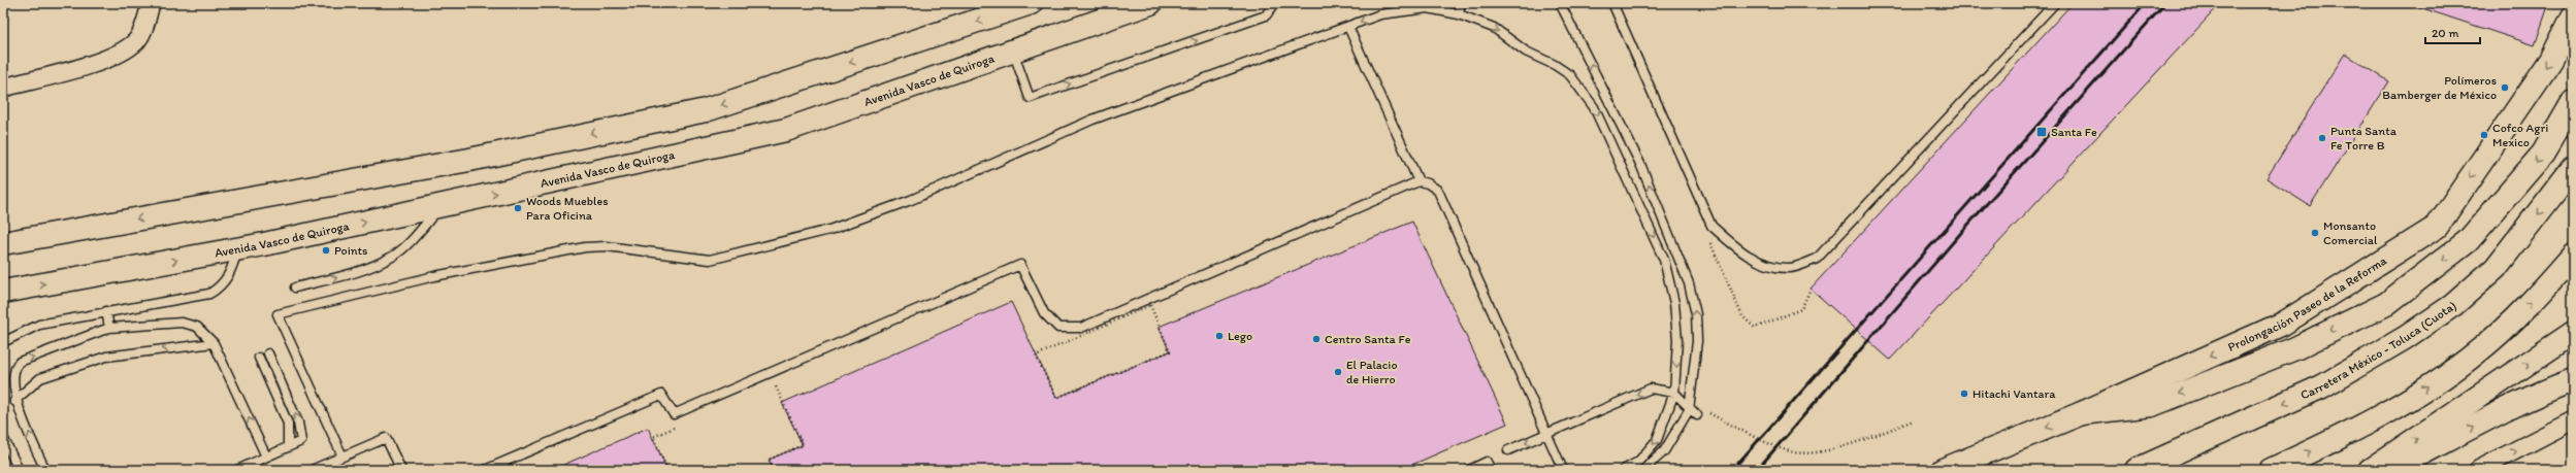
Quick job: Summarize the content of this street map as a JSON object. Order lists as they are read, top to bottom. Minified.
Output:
{"streets":{"main road":["Avenida Vasco de Quiroga","Prolongación Paseo de la Reforma","Carretera México - Toluca (Cuota)"]},"places":{"other":["Polímeros Bamberger de México","Cofco Agri Mexico","Punta Santa Fe Torre B","Woods Muebles Para Oficina","Monsanto Comercial","Points","Lego","Centro Santa Fe","El Palacio de Hierro","Hitachi Vantara"],"transit":["Santa Fe"]},"scale_bar":"20 m"}
